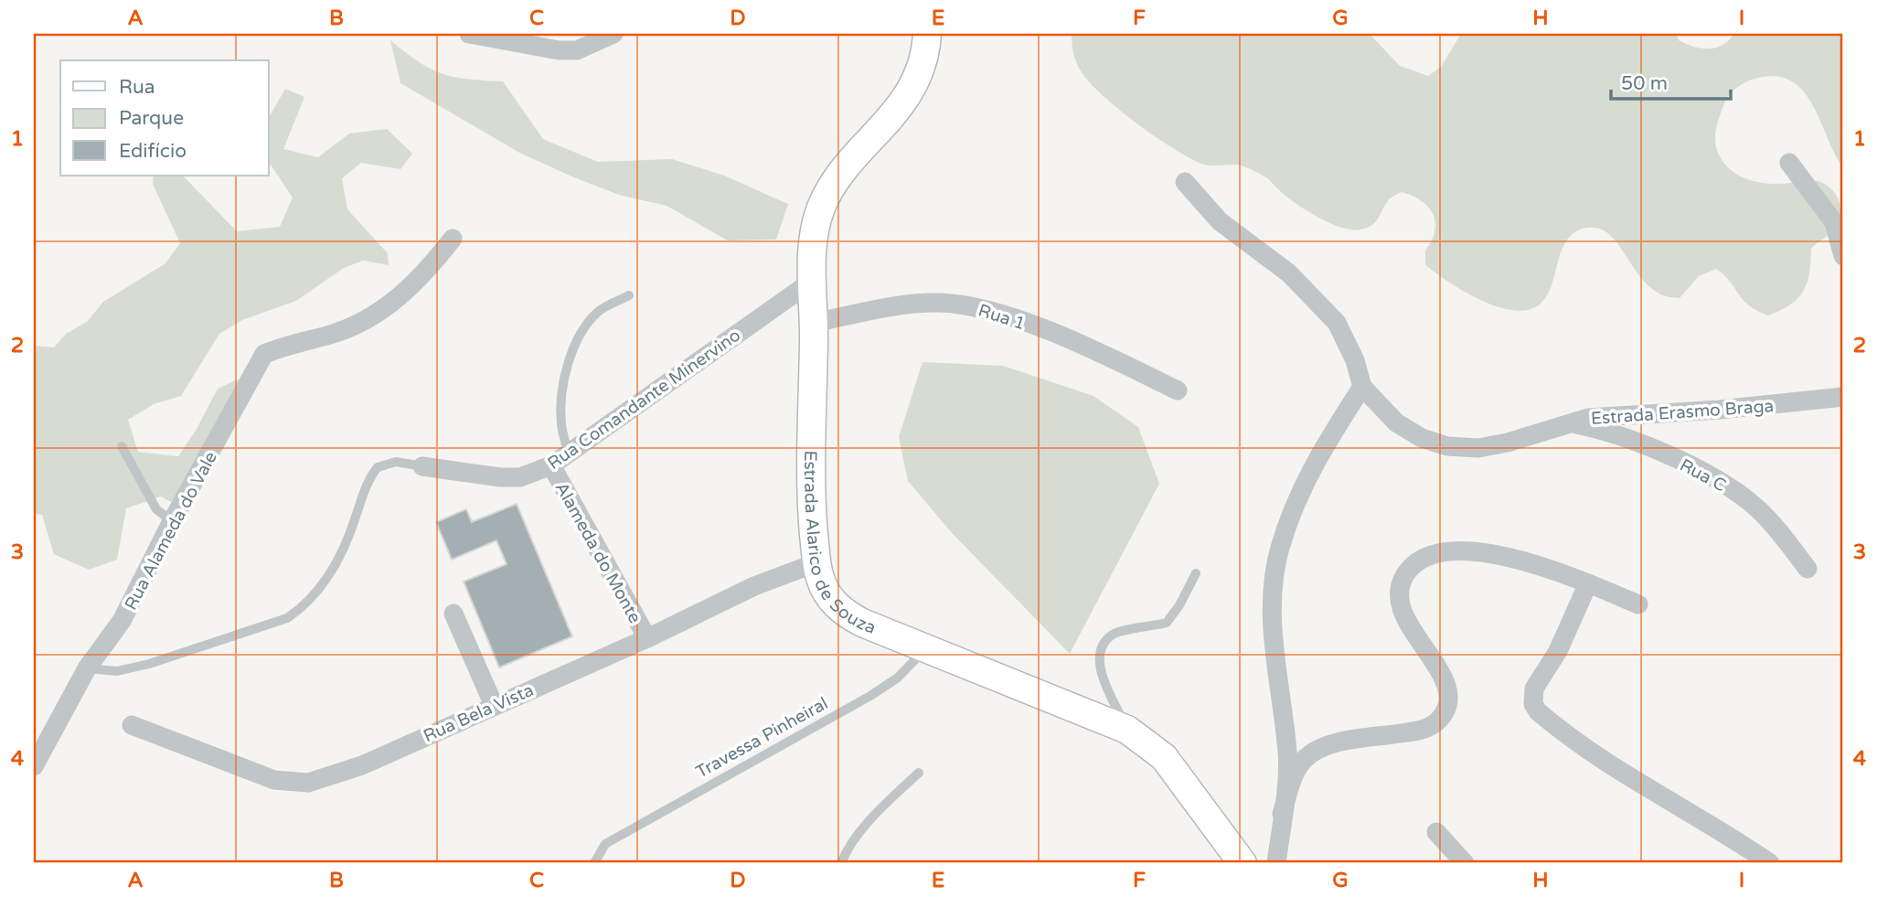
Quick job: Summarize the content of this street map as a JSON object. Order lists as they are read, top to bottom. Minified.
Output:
{"streets":{"main road":["Estrada Alarico de Souza"],"street":["Rua 1","Rua Comandante Minervino","Estrada Erasmo Braga","Rua C","Rua Alameda do Vale","Alameda do Monte","Rua Bela Vista"],"lane":["Travessa Pinheiral"]},"crossings":[["Rua 1","Estrada Alarico de Souza"],["Rua Comandante Minervino","Estrada Alarico de Souza"],["Rua Comandante Minervino","Alameda do Monte"],["Estrada Erasmo Braga","Rua C"],["Estrada Alarico de Souza","Rua Bela Vista"],["Estrada Alarico de Souza","Travessa Pinheiral"],["Alameda do Monte","Rua Bela Vista"]],"legend":["Rua","Parque","Edifício"],"scale_bar":"50 m","grid":{"columns":["A","B","C","D","E","F","G","H","I"],"rows":["1","2","3","4"]}}
